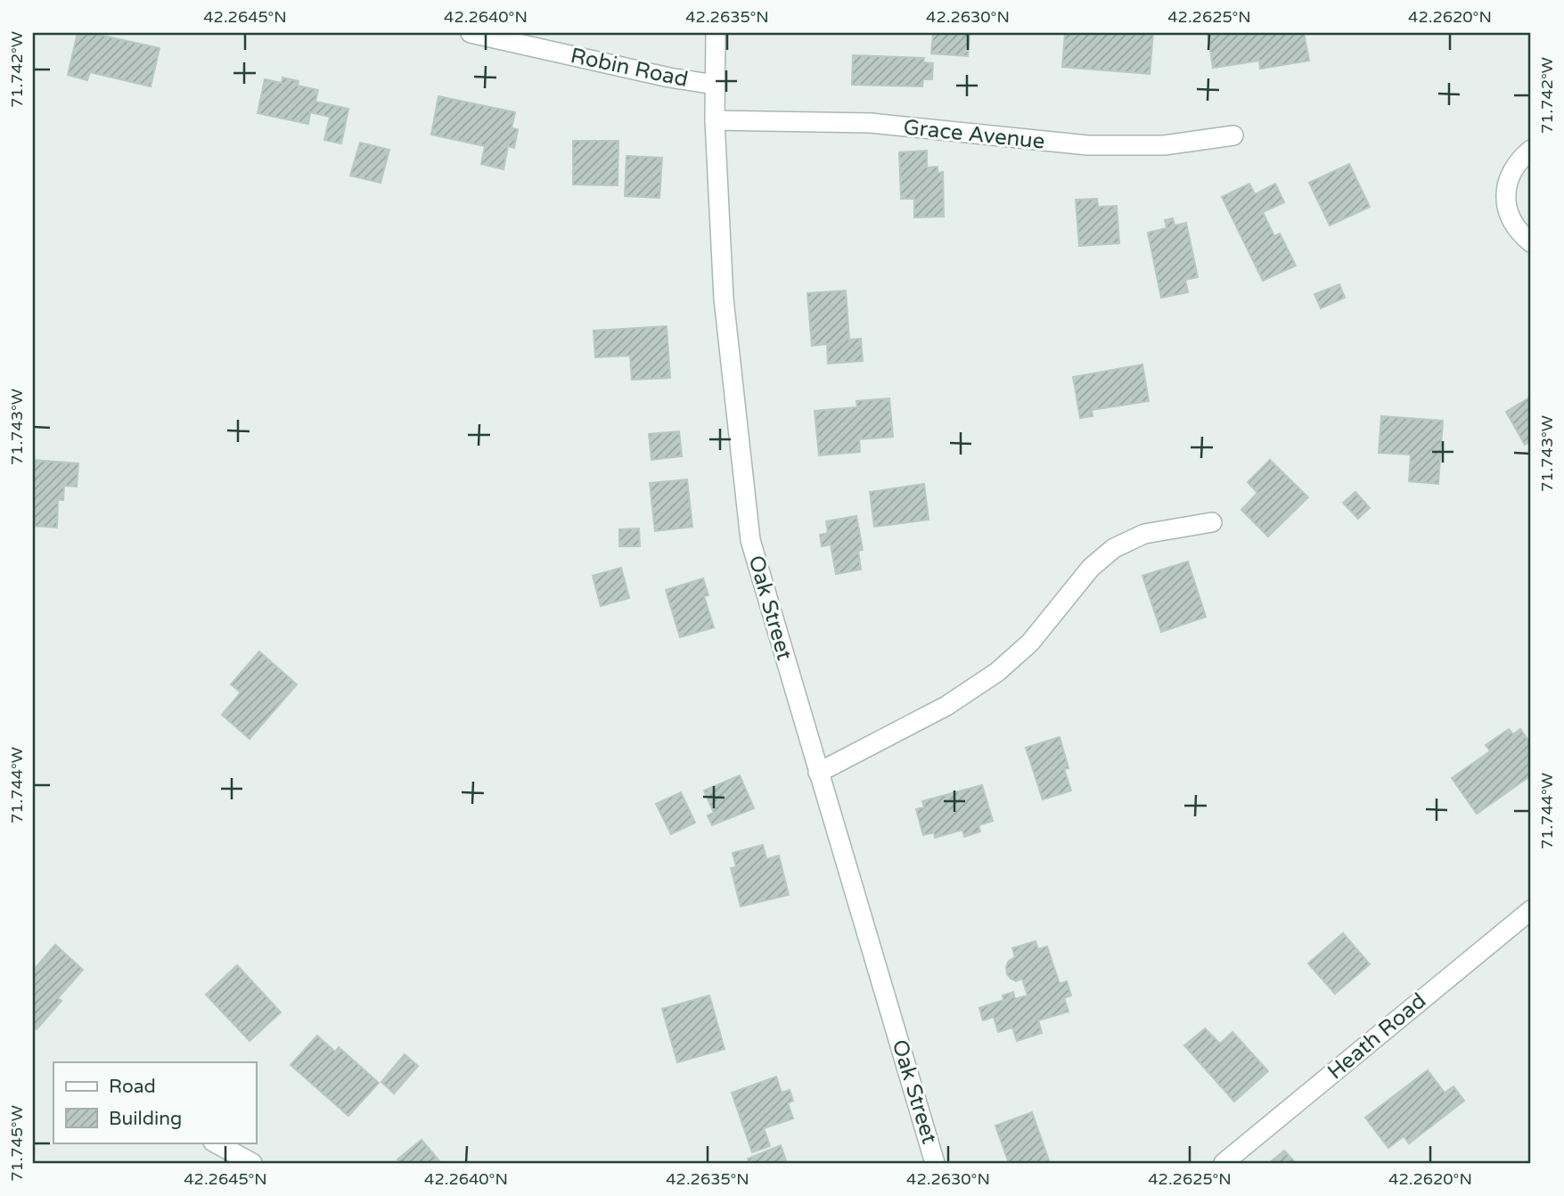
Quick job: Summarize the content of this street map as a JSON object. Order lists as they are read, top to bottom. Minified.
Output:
{"streets":{"street":["Robin Road","Grace Avenue","Oak Street","Heath Road"]},"crossings":[["Robin Road","Oak Street"],["Grace Avenue","Oak Street"]],"legend":["Road","Building"],"coordinates":["42.2645°N","42.2640°N","42.2635°N","42.2630°N","42.2625°N","42.2620°N","71.742°W","71.743°W","71.744°W","71.745°W"]}
